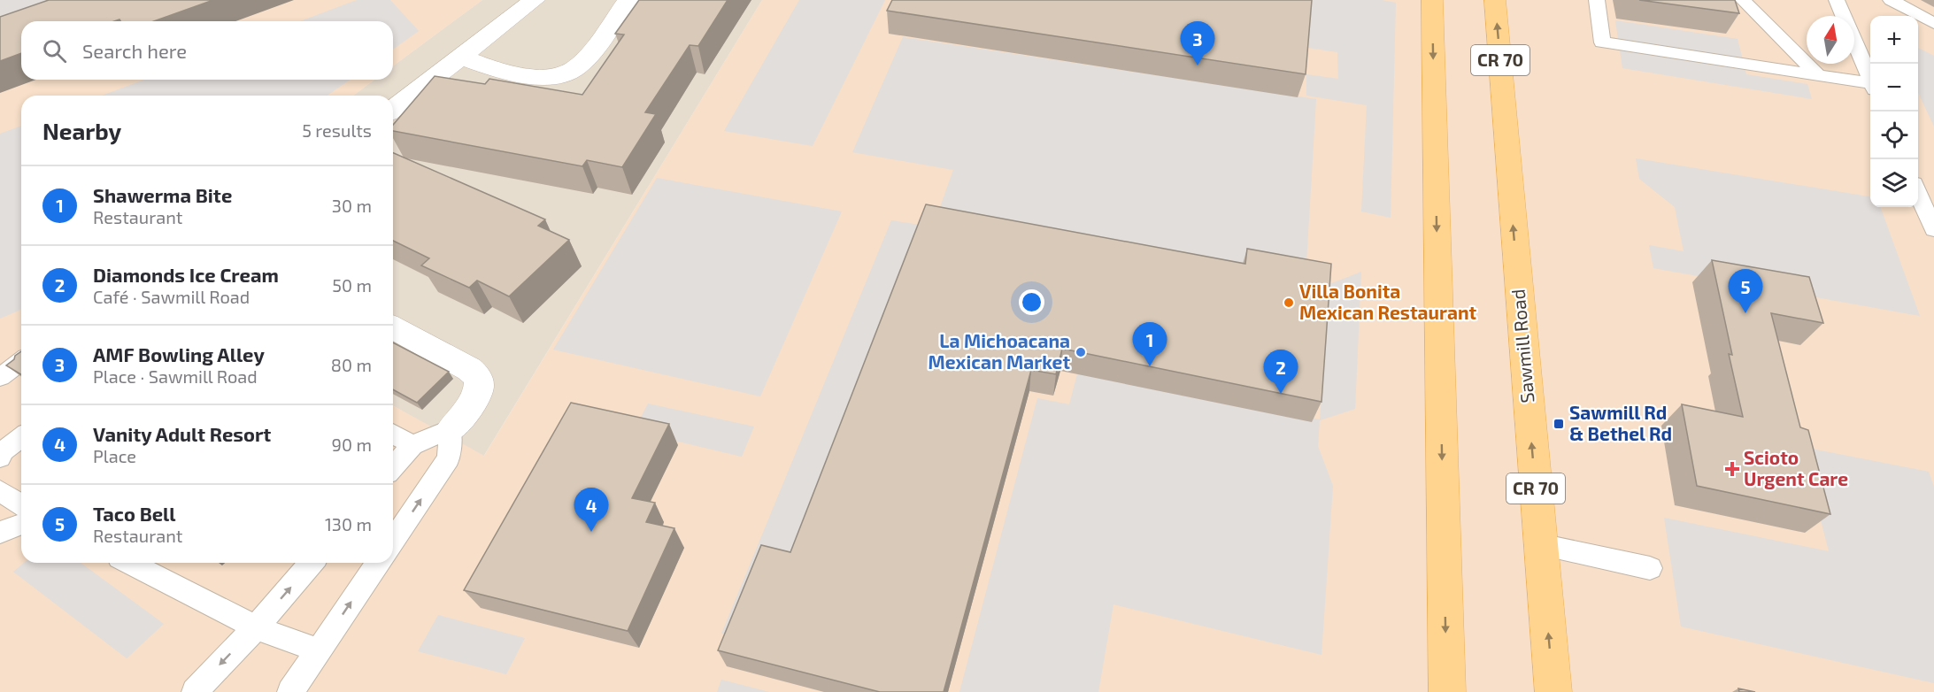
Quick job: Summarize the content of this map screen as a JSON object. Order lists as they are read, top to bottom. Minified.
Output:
{"streets":{"main road":["CR 70","Sawmill Road"]},"places":{"other":["Villa Bonita Mexican Restaurant","La Michoacana Mexican Market"],"transit":["Sawmill Rd & Bethel Rd"],"health":["Scioto Urgent Care"]},"north":"top","page":{"map_buttons":["+","−"],"pins":["3","5","1","2","4"],"search":"Search here","heading":["Nearby","5 results"],"list":[{"mark":"1","name":"Shawerma Bite","note":"Restaurant","value":"30 m"},{"mark":"2","name":"Diamonds Ice Cream","note":"Café · Sawmill Road","value":"50 m"},{"mark":"3","name":"AMF Bowling Alley","note":"Place · Sawmill Road","value":"80 m"},{"mark":"4","name":"Vanity Adult Resort","note":"Place","value":"90 m"},{"mark":"5","name":"Taco Bell","note":"Restaurant","value":"130 m"}]}}
